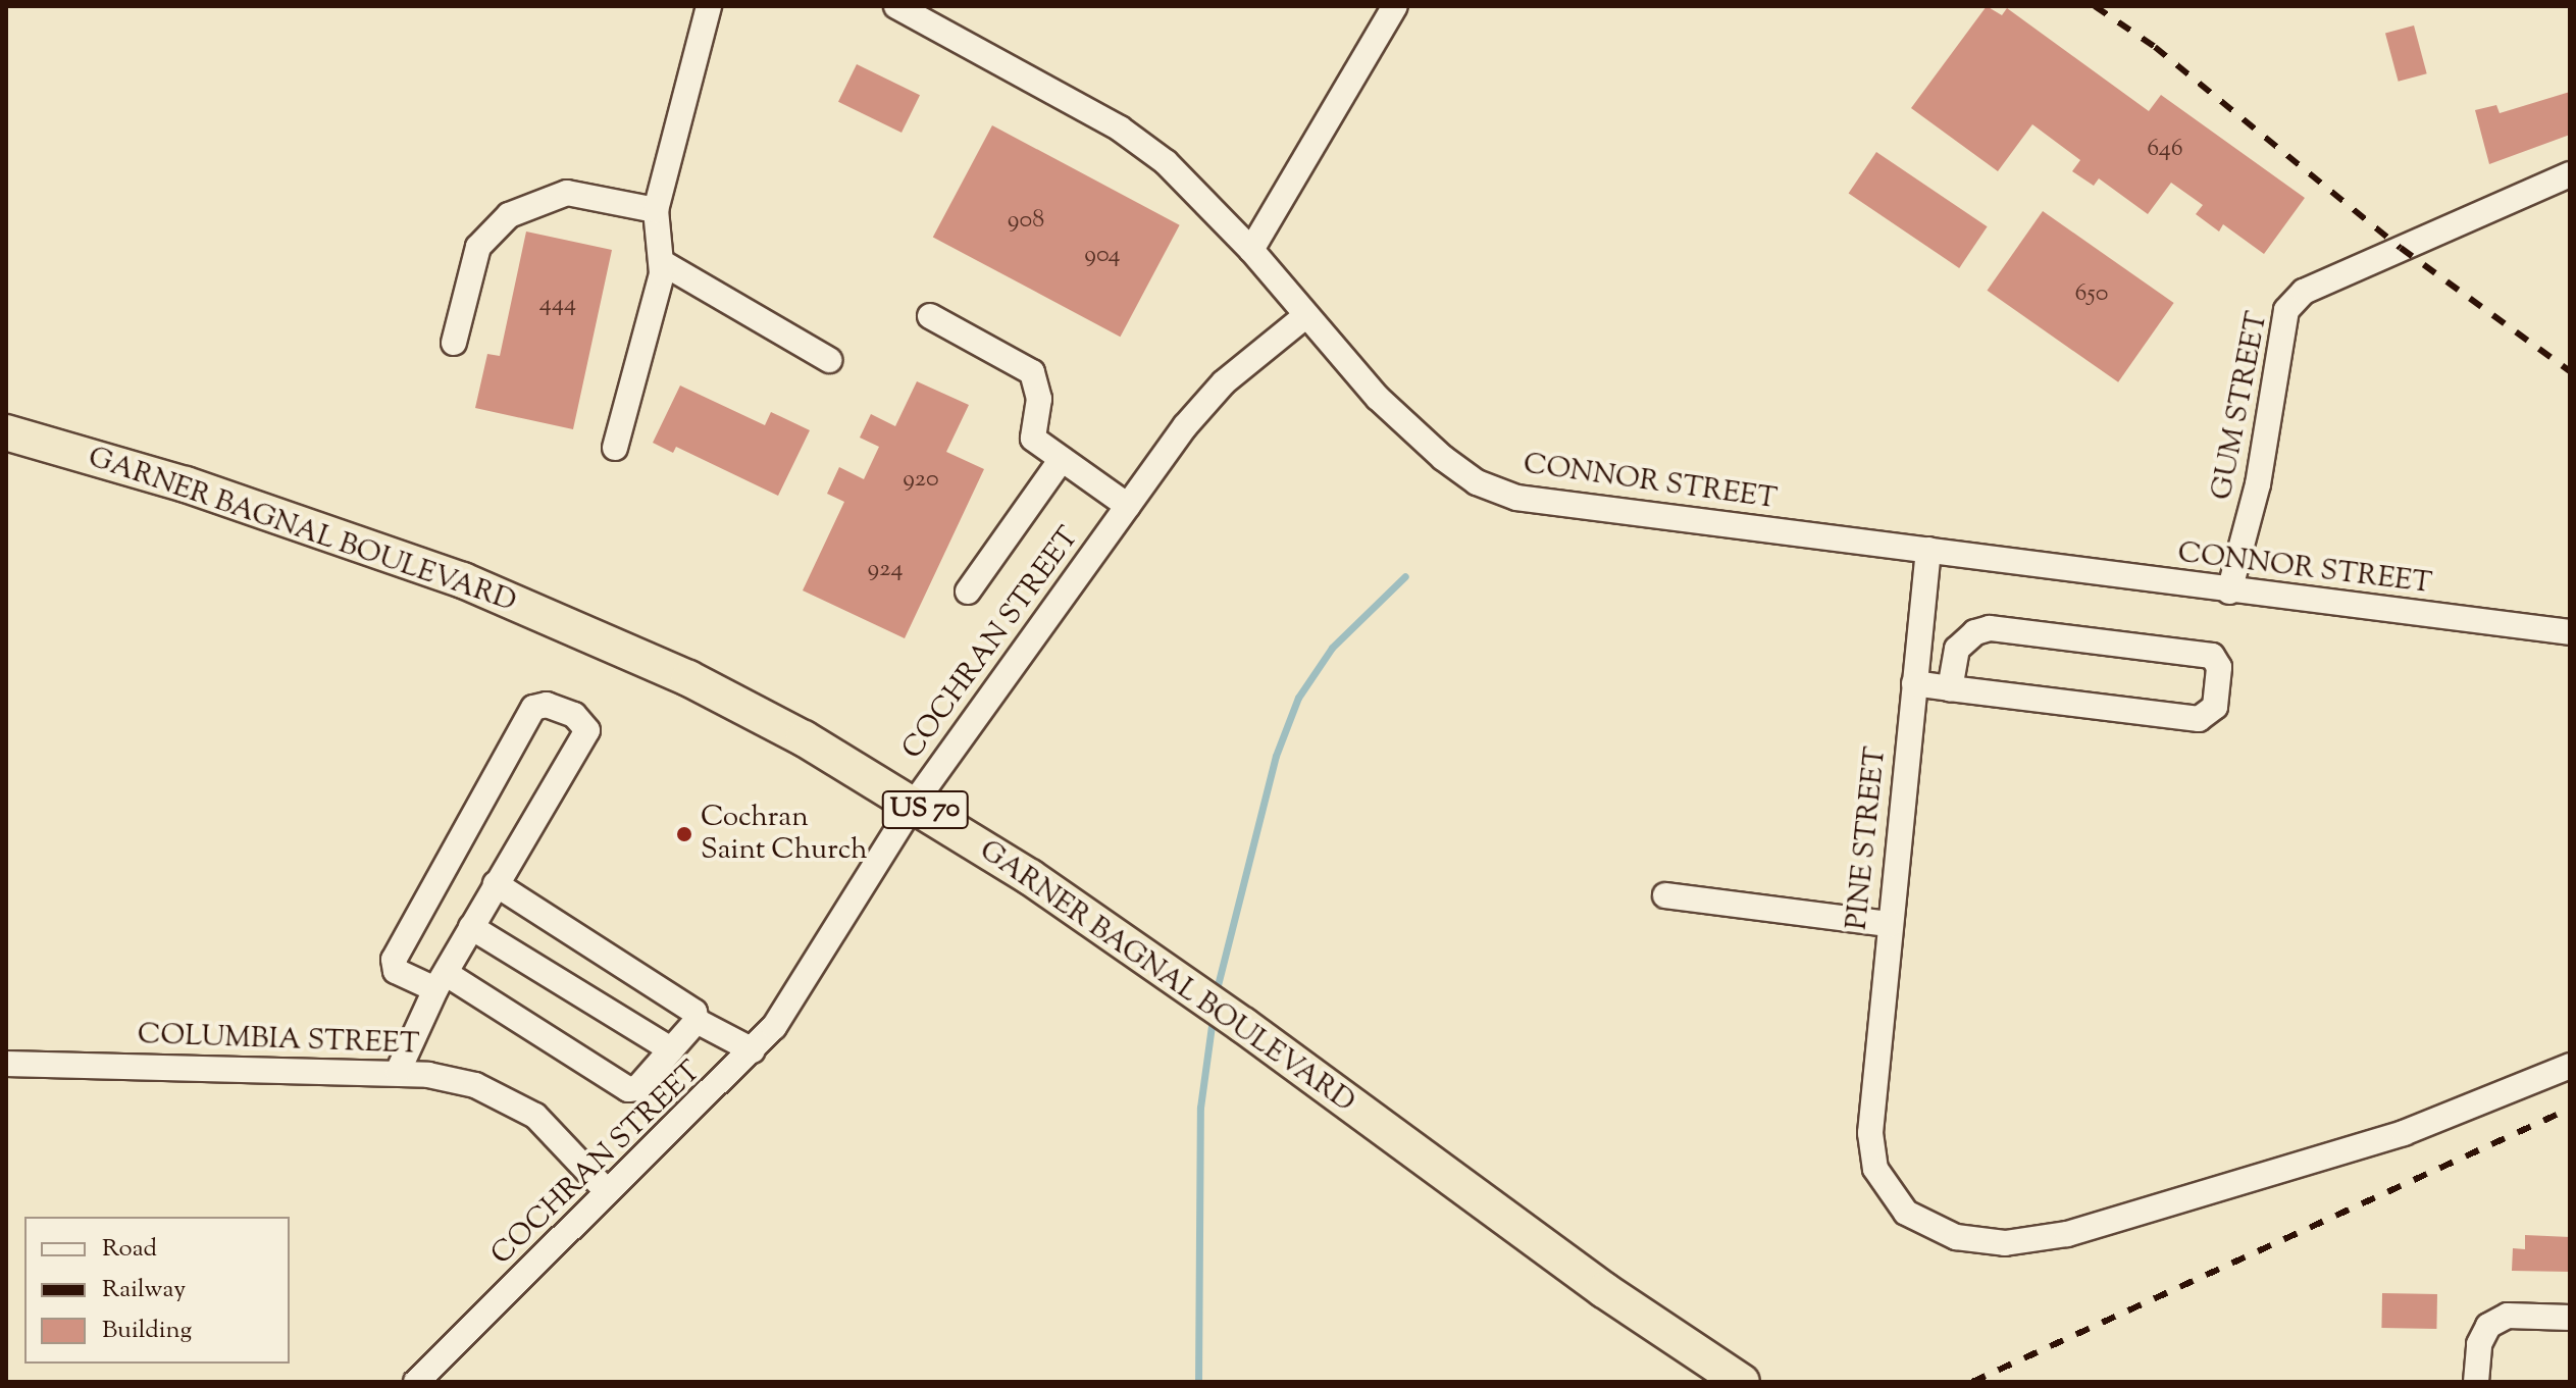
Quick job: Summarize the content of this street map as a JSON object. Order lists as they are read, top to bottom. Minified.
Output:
{"streets":{"highway":["GARNER BAGNAL BOULEVARD","US 70"],"street":["GUM STREET","CONNOR STREET","COCHRAN STREET","PINE STREET","COLUMBIA STREET"]},"crossings":[["GUM STREET","CONNOR STREET"],["CONNOR STREET","COCHRAN STREET"],["CONNOR STREET","PINE STREET"],["GARNER BAGNAL BOULEVARD","COCHRAN STREET"],["COCHRAN STREET","COLUMBIA STREET"]],"places":["Cochran Saint Church"],"house_numbers":["646","908","904","650","444","920","924"],"legend":["Road","Railway","Building"]}
